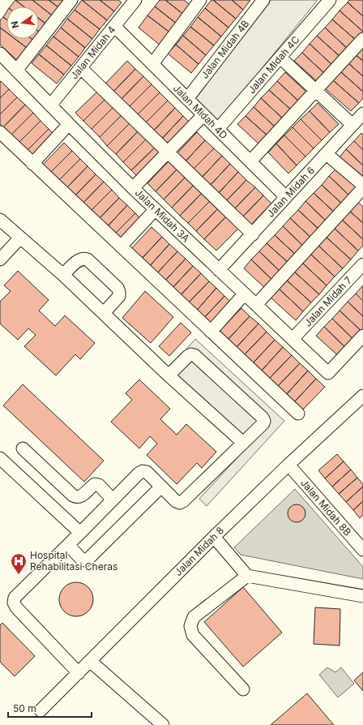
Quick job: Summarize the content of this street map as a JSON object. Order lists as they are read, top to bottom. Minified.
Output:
{"streets":{"street":["Jalan Midah 4B","Jalan Midah 4","Jalan MIdah 4C","Jalan Midah 4D","Jalan Midah 6","Jalan Midah 3A","Jalan Midah 7","Jalan Midah 8B","Jalan Midah 8"]},"crossings":[["Jalan Midah 4B","Jalan Midah 4D"],["Jalan Midah 4","Jalan Midah 4D"],["Jalan Midah 4","Jalan Midah 3A"],["Jalan MIdah 4C","Jalan Midah 4D"],["Jalan Midah 4D","Jalan Midah 6"],["Jalan Midah 6","Jalan Midah 3A"],["Jalan Midah 3A","Jalan Midah 7"],["Jalan Midah 8B","Jalan Midah 8"]],"places":{"hospital":["Hospital Rehabilitasi Cheras"]},"scale_bar":"50 m","north":"left"}
